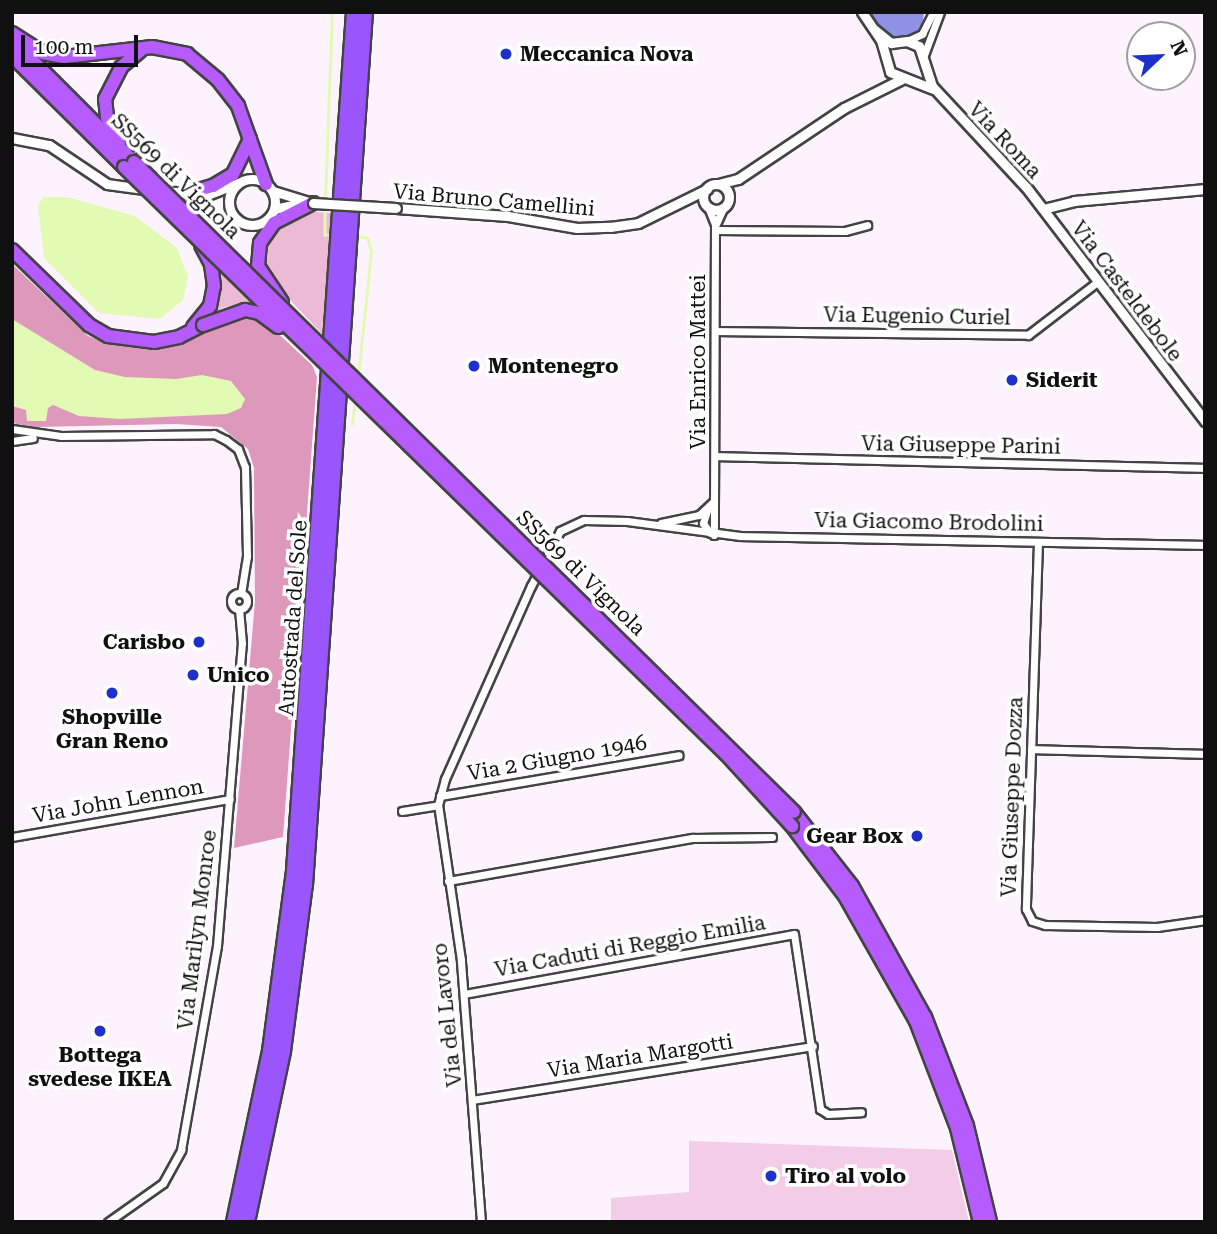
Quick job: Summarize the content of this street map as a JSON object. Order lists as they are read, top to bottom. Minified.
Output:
{"streets":{"highway":["SS569 di Vignola","Autostrada del Sole"],"street":["Via Roma","Via Bruno Camellini","Via Casteldebole","Via Eugenio Curiel","Via Enrico Mattei","Via Giuseppe Parini","Via Giacomo Brodolini","Via 2 Giugno 1946","Via Giuseppe Dozza","Via John Lennon","Via Marilyn Monroe","Via Caduti di Reggio Emilia","Via del Lavoro","Via Maria Margotti"]},"crossings":[["Via Roma","Via Casteldebole"],["Via Casteldebole","Via Eugenio Curiel"],["Via Eugenio Curiel","Via Enrico Mattei"],["Via Enrico Mattei","Via Giuseppe Parini"],["Via Enrico Mattei","Via Giacomo Brodolini"],["Via Giacomo Brodolini","Via Giuseppe Dozza"],["Via Giacomo Brodolini","Via del Lavoro"],["Via 2 Giugno 1946","Via del Lavoro"],["Via John Lennon","Via Marilyn Monroe"],["Via Caduti di Reggio Emilia","Via del Lavoro"],["Via Caduti di Reggio Emilia","Via Maria Margotti"],["Via del Lavoro","Via Maria Margotti"]],"places":["Meccanica Nova","Montenegro","Siderit","Carisbo","Unico","Shopville Gran Reno","Gear Box","Bottega svedese IKEA","Tiro al volo"],"scale_bar":"100 m","north":"top right"}
